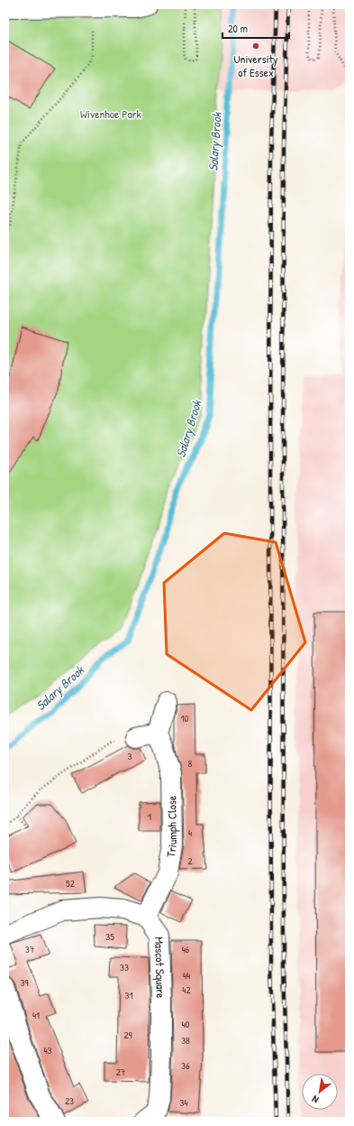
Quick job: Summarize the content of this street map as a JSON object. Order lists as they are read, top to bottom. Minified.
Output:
{"streets":{"street":["Triumph Close","Mascot Square"]},"crossings":[["Triumph Close","Mascot Square"]],"water":["Salary Brook"],"parks":["Wivenhoe Park"],"places":["University of Essex"],"house_numbers":["10","3","8","1","4","2","52","35","37","46","33","44","39","42","31","41","40","29","38","43","36","27","23","34"],"scale_bar":"20 m","north":"bottom left"}
